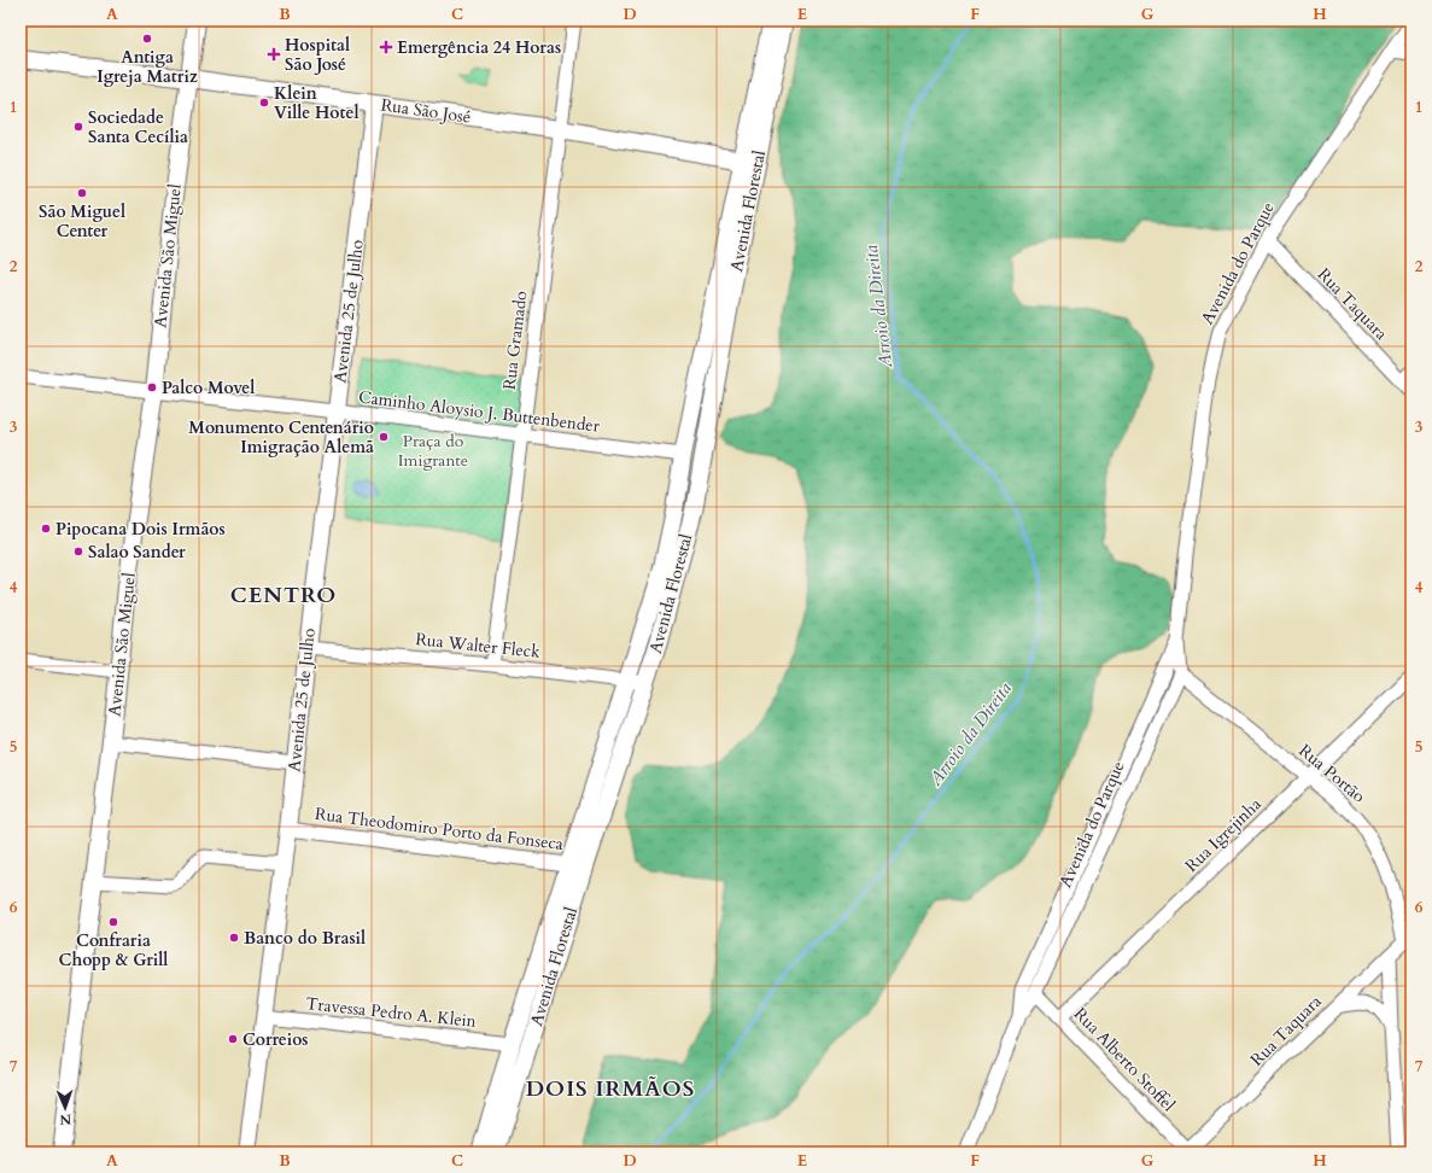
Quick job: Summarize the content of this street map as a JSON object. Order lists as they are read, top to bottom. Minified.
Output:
{"streets":{"main road":["Rua São José","Avenida Florestal","Avenida São Miguel","Avenida 25 de Julho"],"street":["Avenida do Parque","Rua Taquara","Rua Gramado","Caminho Aloysio J. Buttenbender","Rua Walter Fleck","Rua Portão","Rua Theodomiro Porto da Fonseca","Rua Igrejinha","Travessa Pedro A. Klein","Rua Alberto Stoffel"]},"crossings":[["Rua São José","Avenida Florestal"],["Rua São José","Avenida São Miguel"],["Rua São José","Avenida 25 de Julho"],["Rua São José","Rua Gramado"],["Avenida Florestal","Caminho Aloysio J. Buttenbender"],["Avenida Florestal","Rua Walter Fleck"],["Avenida Florestal","Rua Theodomiro Porto da Fonseca"],["Avenida Florestal","Travessa Pedro A. Klein"],["Avenida São Miguel","Caminho Aloysio J. Buttenbender"],["Avenida do Parque","Rua Taquara"],["Avenida do Parque","Rua Portão"],["Avenida do Parque","Rua Alberto Stoffel"],["Rua Taquara","Rua Portão"],["Rua Taquara","Rua Alberto Stoffel"],["Avenida 25 de Julho","Caminho Aloysio J. Buttenbender"],["Avenida 25 de Julho","Rua Walter Fleck"],["Avenida 25 de Julho","Rua Theodomiro Porto da Fonseca"],["Avenida 25 de Julho","Travessa Pedro A. Klein"],["Rua Gramado","Caminho Aloysio J. Buttenbender"],["Rua Gramado","Rua Walter Fleck"],["Rua Portão","Rua Igrejinha"],["Rua Igrejinha","Rua Alberto Stoffel"]],"districts":["CENTRO","DOIS IRMÃOS"],"water":["Arroio da Direita"],"parks":["Praça do Imigrante"],"places":{"other":["Antiga Igreja Matriz","Klein Ville Hotel","Sociedade Santa Cecília","São Miguel Center","Palco Movel","Monumento Centenário Imigração Alemã","Pipocana Dois Irmãos","Salao Sander","Confraria Chopp & Grill","Banco do Brasil","Correios"],"health":["Emergência 24 Horas","Hospital São José"]},"north":"bottom","grid":{"columns":["A","B","C","D","E","F","G","H"],"rows":["1","2","3","4","5","6","7"]}}
